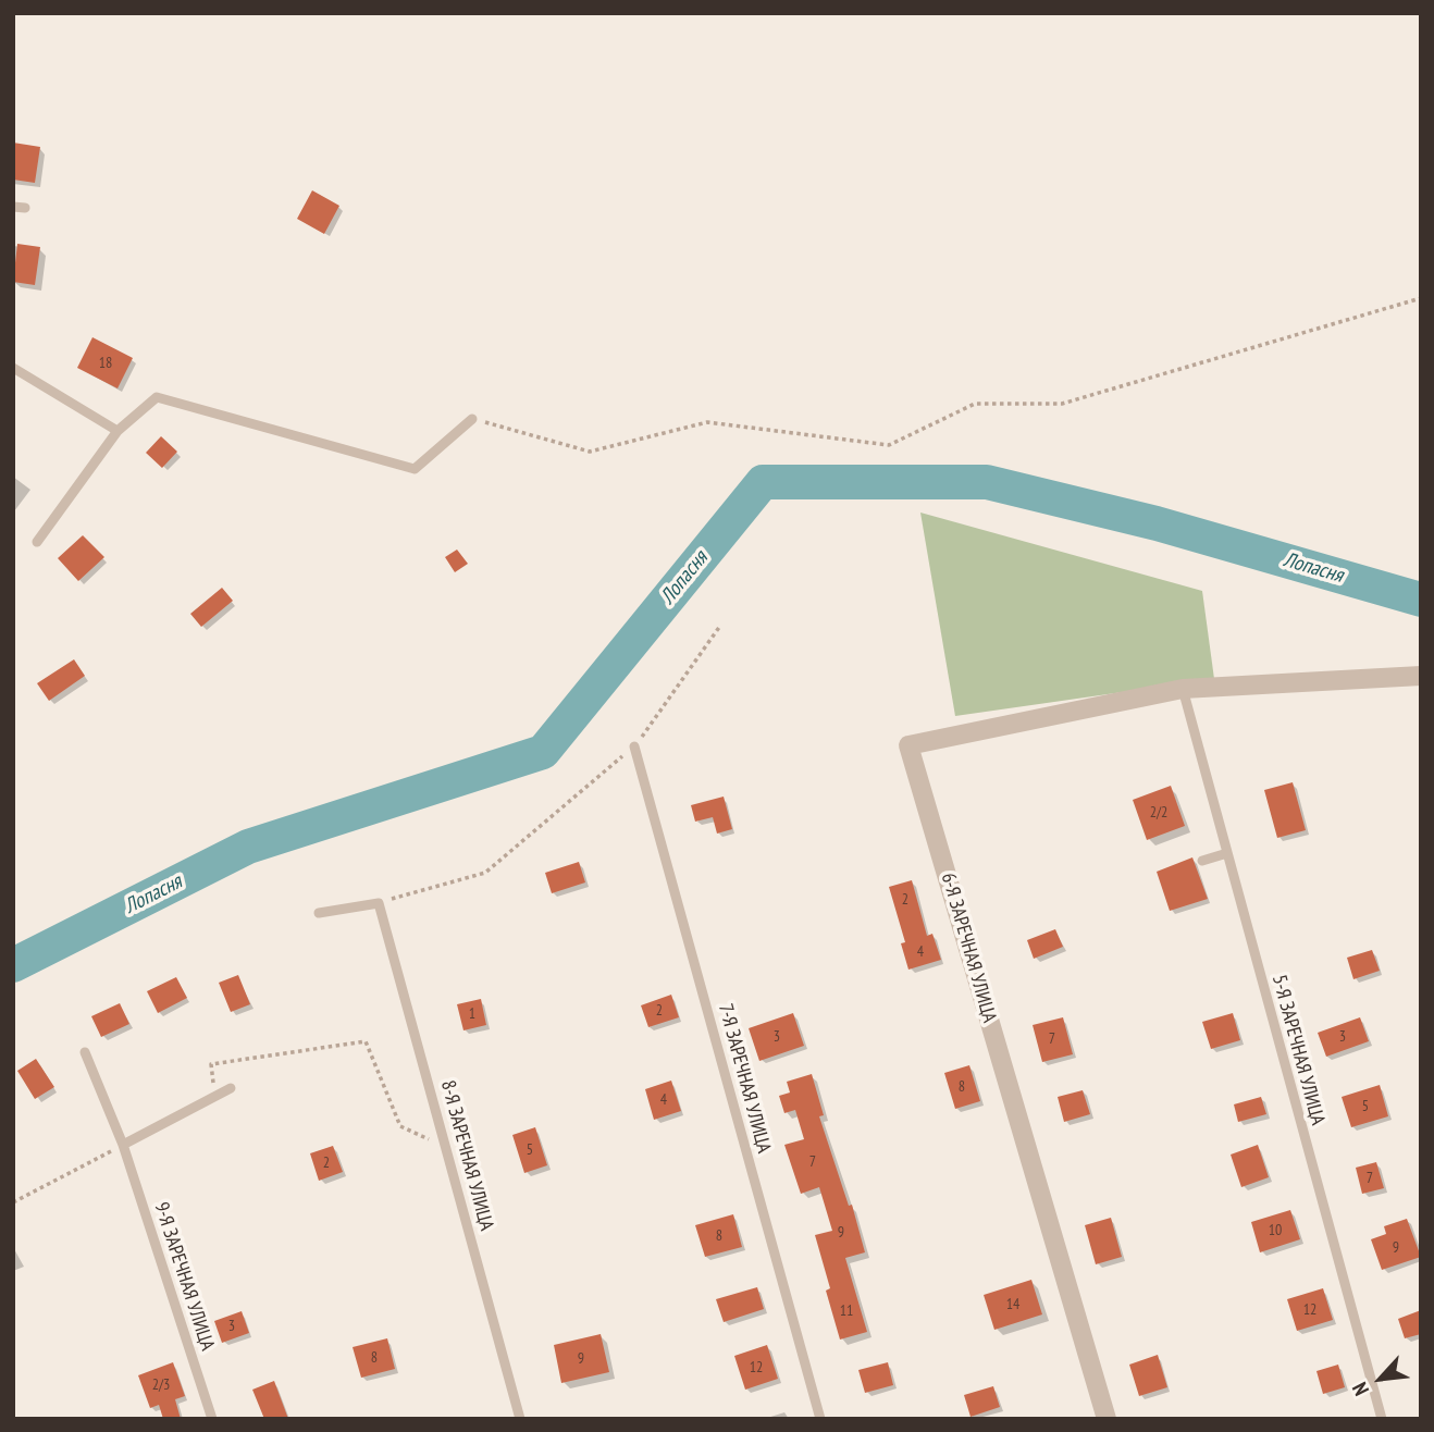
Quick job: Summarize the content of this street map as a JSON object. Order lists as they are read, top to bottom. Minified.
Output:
{"streets":{"street":["6-Я ЗАРЕЧНАЯ УЛИЦА"],"lane":["5-Я ЗАРЕЧНАЯ УЛИЦА","7-Я ЗАРЕЧНАЯ УЛИЦА","8-Я ЗАРЕЧНАЯ УЛИЦА","9-Я ЗАРЕЧНАЯ УЛИЦА"]},"crossings":[["6-Я ЗАРЕЧНАЯ УЛИЦА","5-Я ЗАРЕЧНАЯ УЛИЦА"]],"water":["Лопасня"],"house_numbers":["18","2/2","2","4","2","1","3","3","7","8","4","5","5","7","2","7","10","9","8","9","14","12","11","3","8","9","12","2/3"],"north":"bottom left"}
